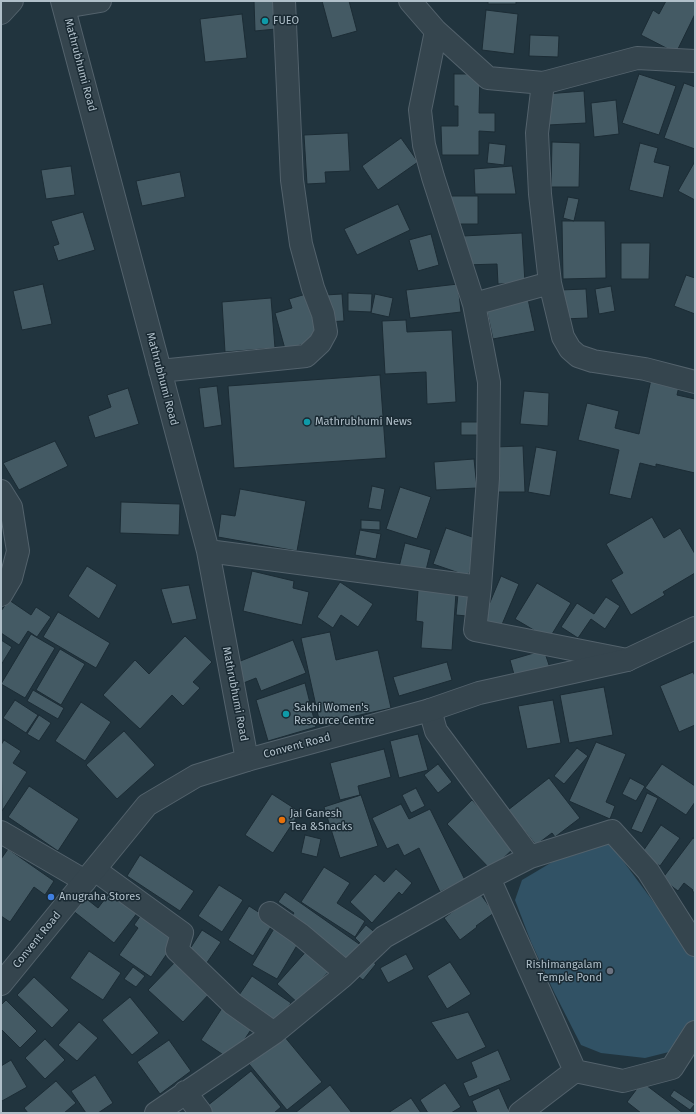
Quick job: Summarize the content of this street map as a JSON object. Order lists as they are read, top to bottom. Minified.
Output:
{"streets":{"street":["Mathrubhumi Road","Convent Road"]},"crossings":[["Mathrubhumi Road","Convent Road"]],"places":["FUEO","Mathrubhumi News","Sakhi Women's Resource Centre","Jai Ganesh Tea &Snacks","Anugraha Stores","Rishimangalam Temple Pond"]}
